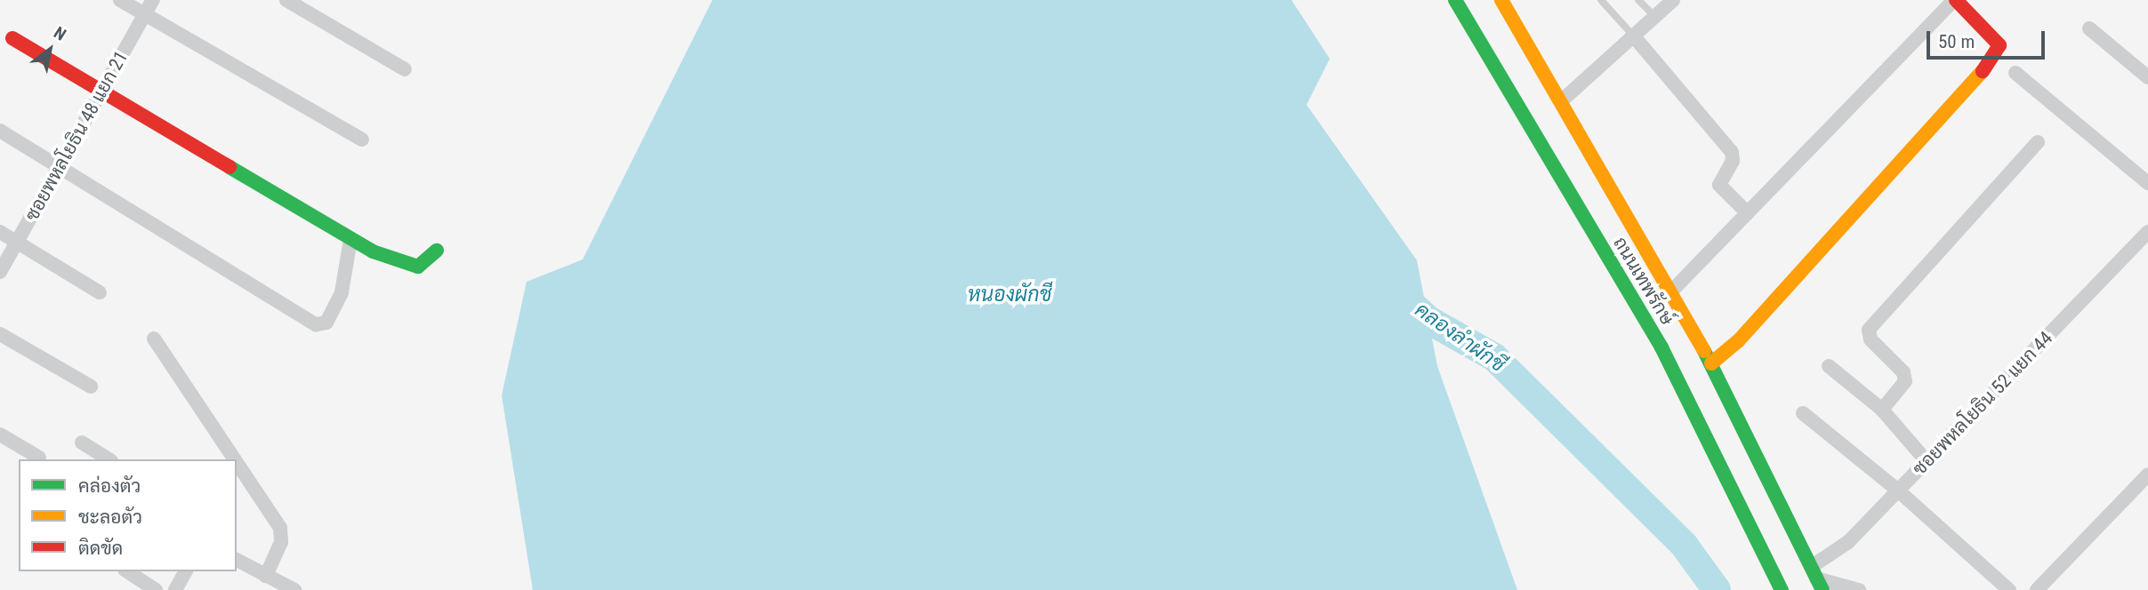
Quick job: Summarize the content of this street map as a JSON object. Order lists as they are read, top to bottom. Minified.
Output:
{"streets":{"main road":["ถนนเทพรักษ์"],"street":["ซอยพหลโยธิน 48 แยก 21","ซอยพหลโยธิน 52 แยก 44"]},"crossings":[["ถนนเทพรักษ์","ซอยพหลโยธิน 52 แยก 44"]],"water":["หนองผักชี","คลองลำผักชี"],"legend":["คล่องตัว","ชะลอตัว","ติดขัด"],"scale_bar":"50 m","north":"top right"}
